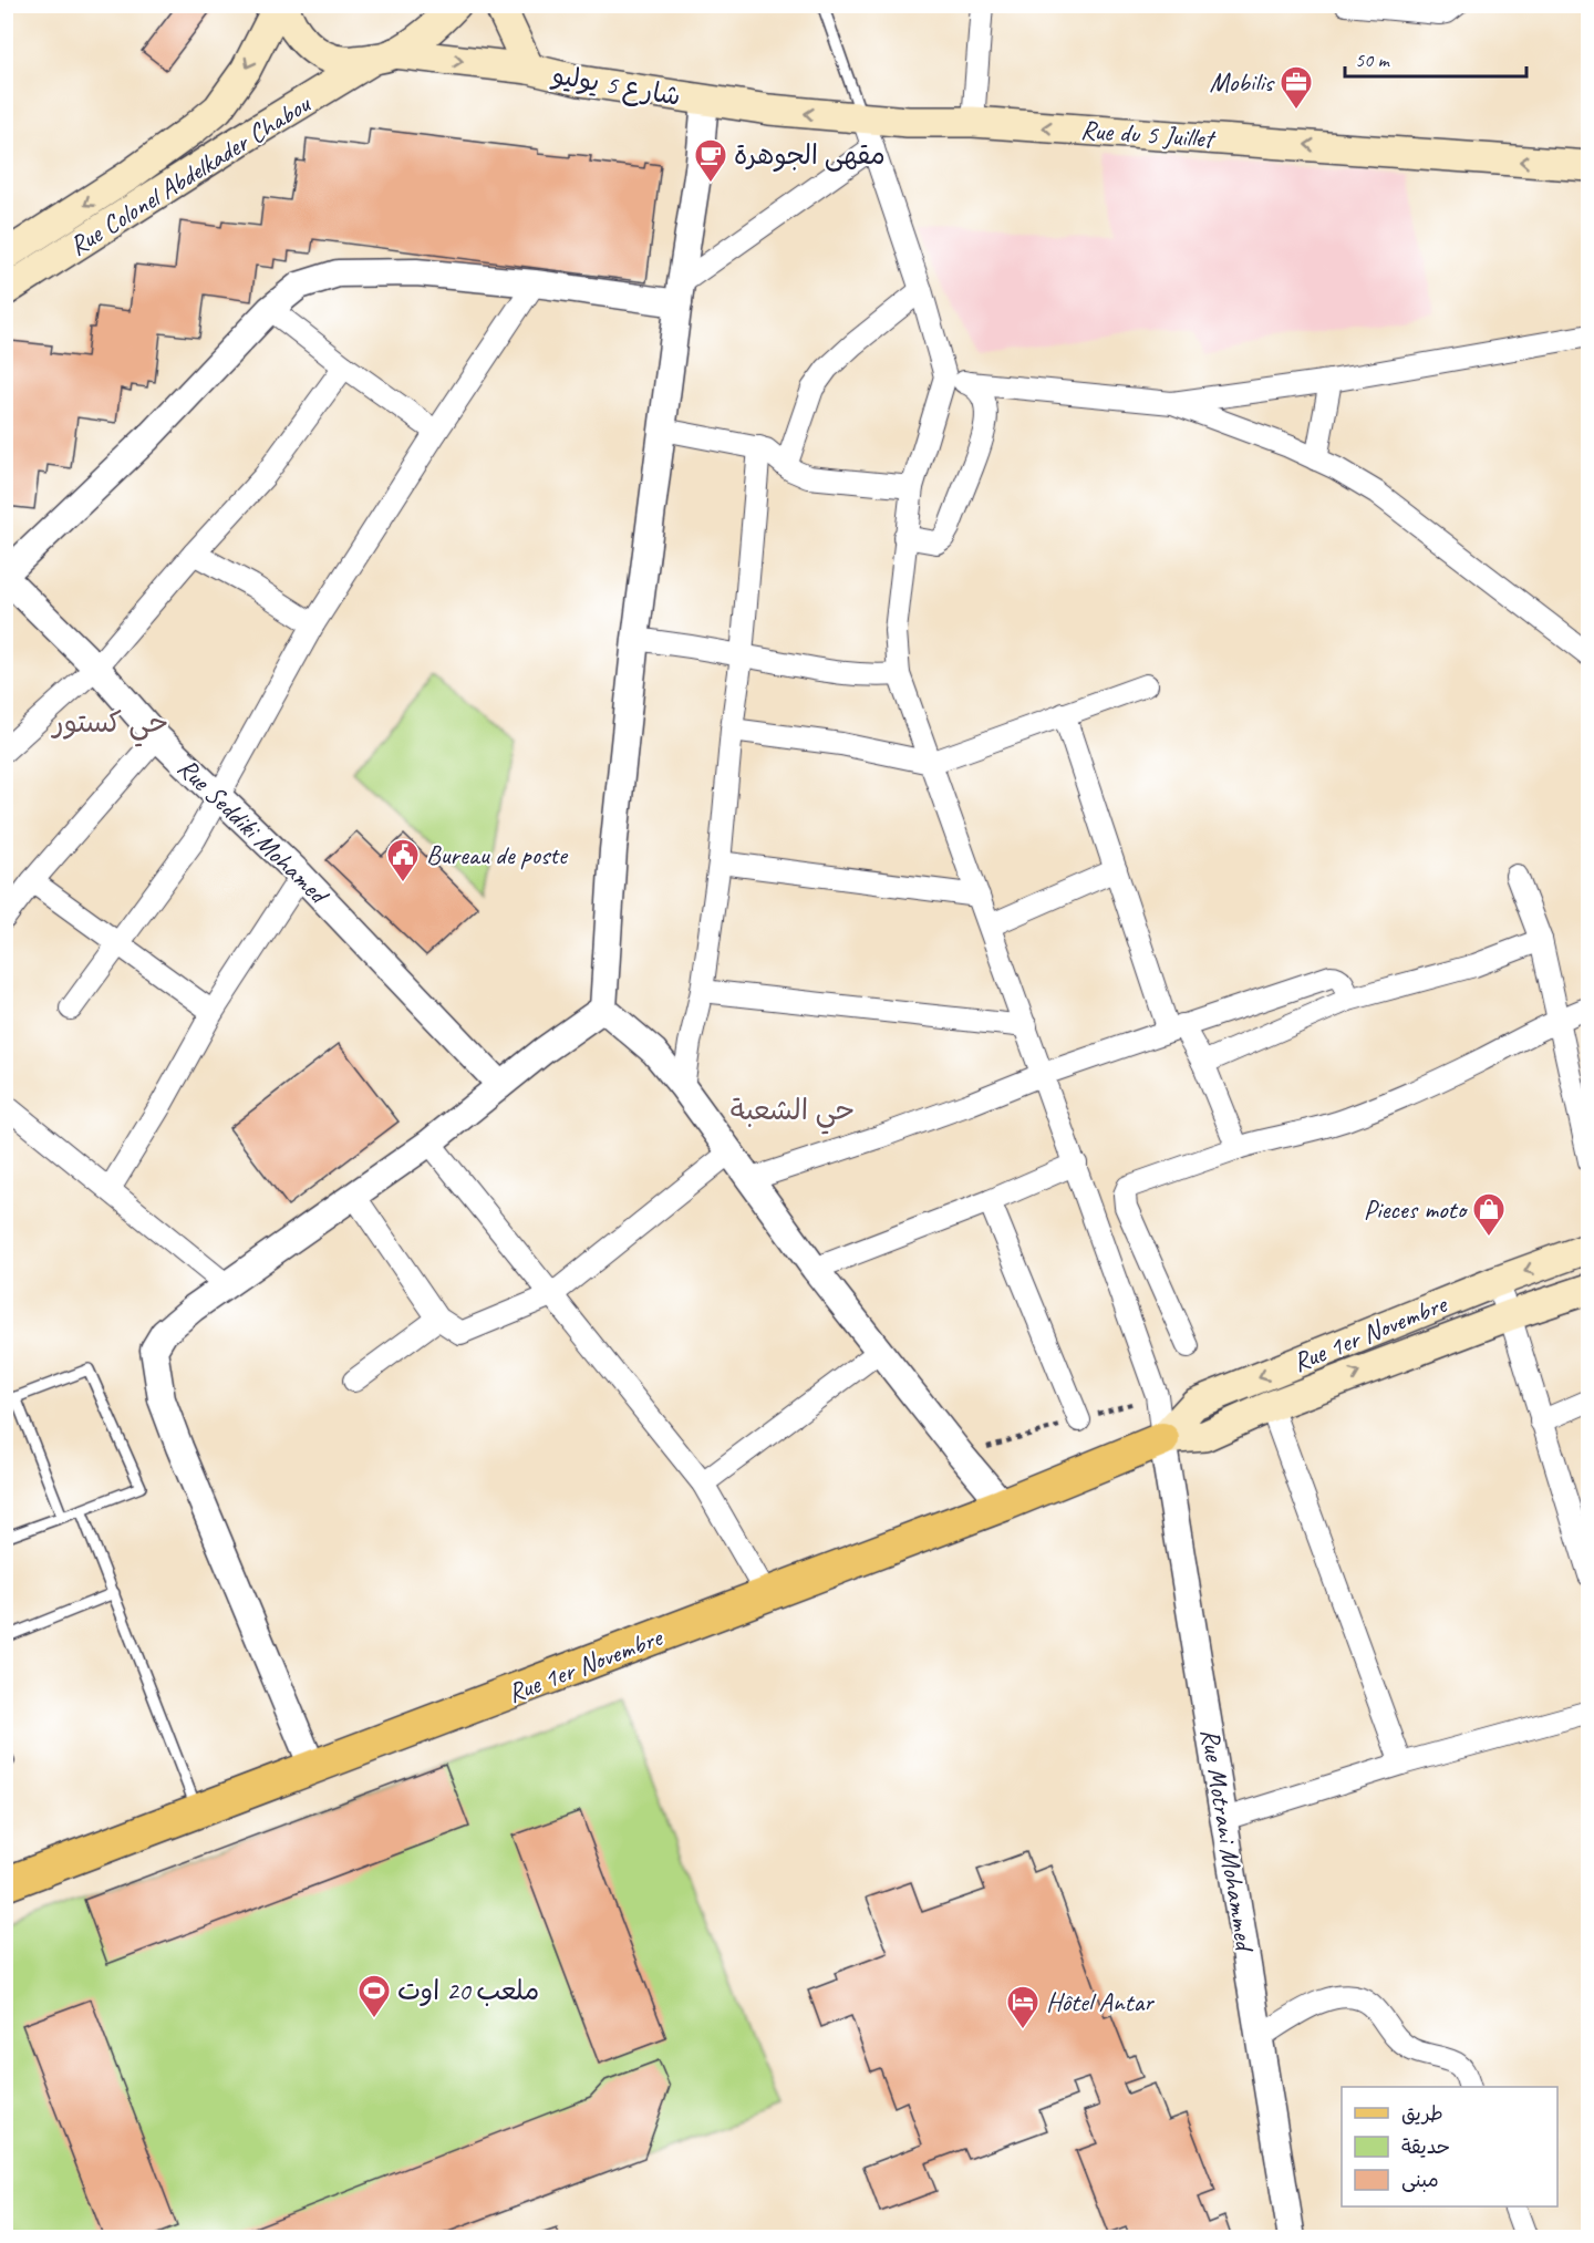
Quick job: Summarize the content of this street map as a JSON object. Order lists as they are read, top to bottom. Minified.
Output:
{"streets":{"main road":["شارع 5 يوليو","Rue du 5 Juillet","Rue Colonel Abdelkader Chabou","Rue 1er Novembre"],"street":["Rue Seddiki Mohamed","Rue Motrani Mohammed"]},"crossings":[["شارع 5 يوليو","Rue du 5 Juillet"],["شارع 5 يوليو","Rue Colonel Abdelkader Chabou"],["Rue 1er Novembre","Rue Motrani Mohammed"]],"one_way":["Rue du 5 Juillet"],"districts":["حي كستور","حي الشعبة"],"places":{"office":["Mobilis"],"cafe":["مقهى الجوهرة"],"public building":["Bureau de poste"],"shop":["Pieces moto"],"sports":["ملعب 20 اوت"],"hotel":["Hôtel Antar"]},"legend":["طريق","حديقة","مبنى"],"scale_bar":"50 m"}
